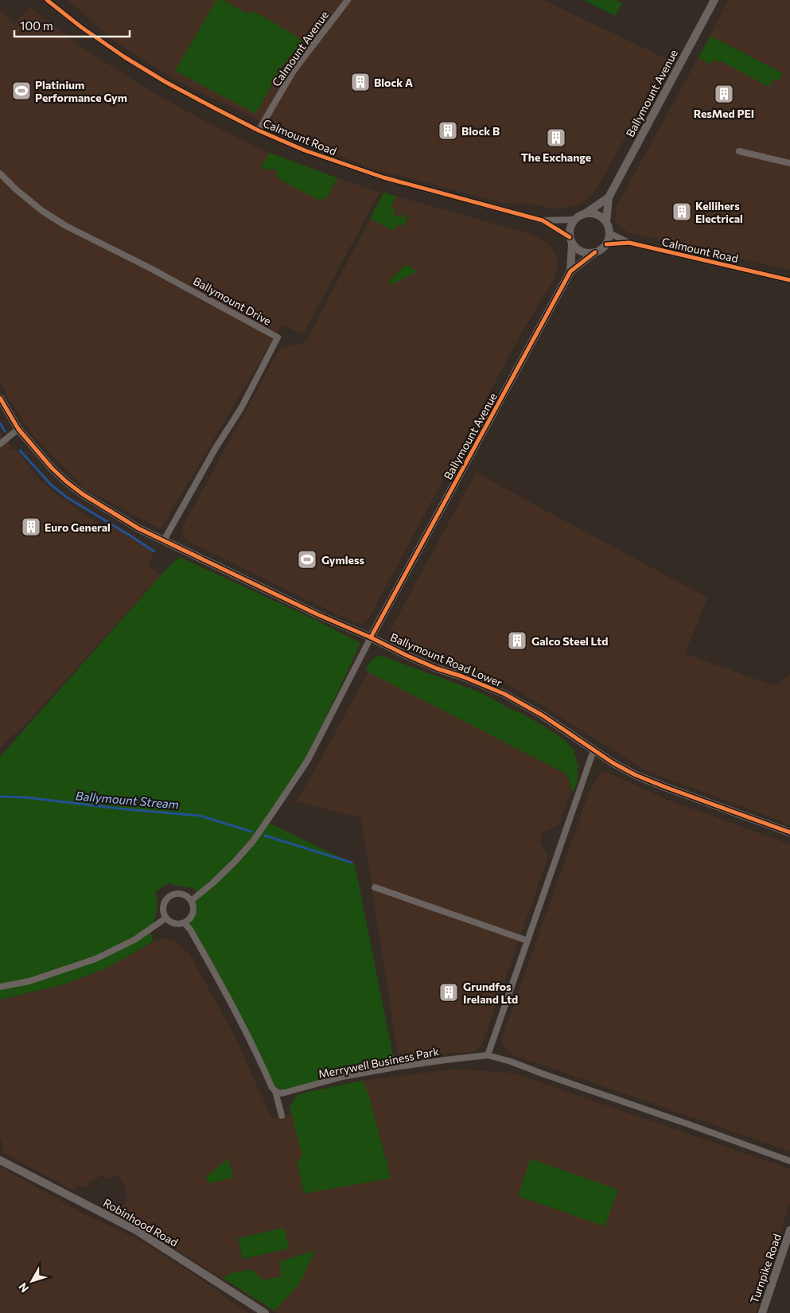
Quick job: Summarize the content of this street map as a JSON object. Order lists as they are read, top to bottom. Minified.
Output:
{"streets":{"street":["Calmount Avenue","Ballymount Avenue","Calmount Road","Ballymount Drive","Ballymount Road Lower","Merrywell Business Park","Robinhood Road","Turnpike Road"]},"crossings":[["Calmount Avenue","Calmount Road"],["Ballymount Avenue","Calmount Road"],["Ballymount Avenue","Ballymount Road Lower"],["Ballymount Drive","Ballymount Road Lower"]],"water":["Ballymount Stream"],"places":{"building":["Block A","ResMed PEI","Block B","The Exchange","Kellihers Electrical","Euro General","Galco Steel Ltd","Grundfos Ireland Ltd"],"sports":["Platinium Performance Gym","Gymless"]},"scale_bar":"100 m","north":"bottom left"}
